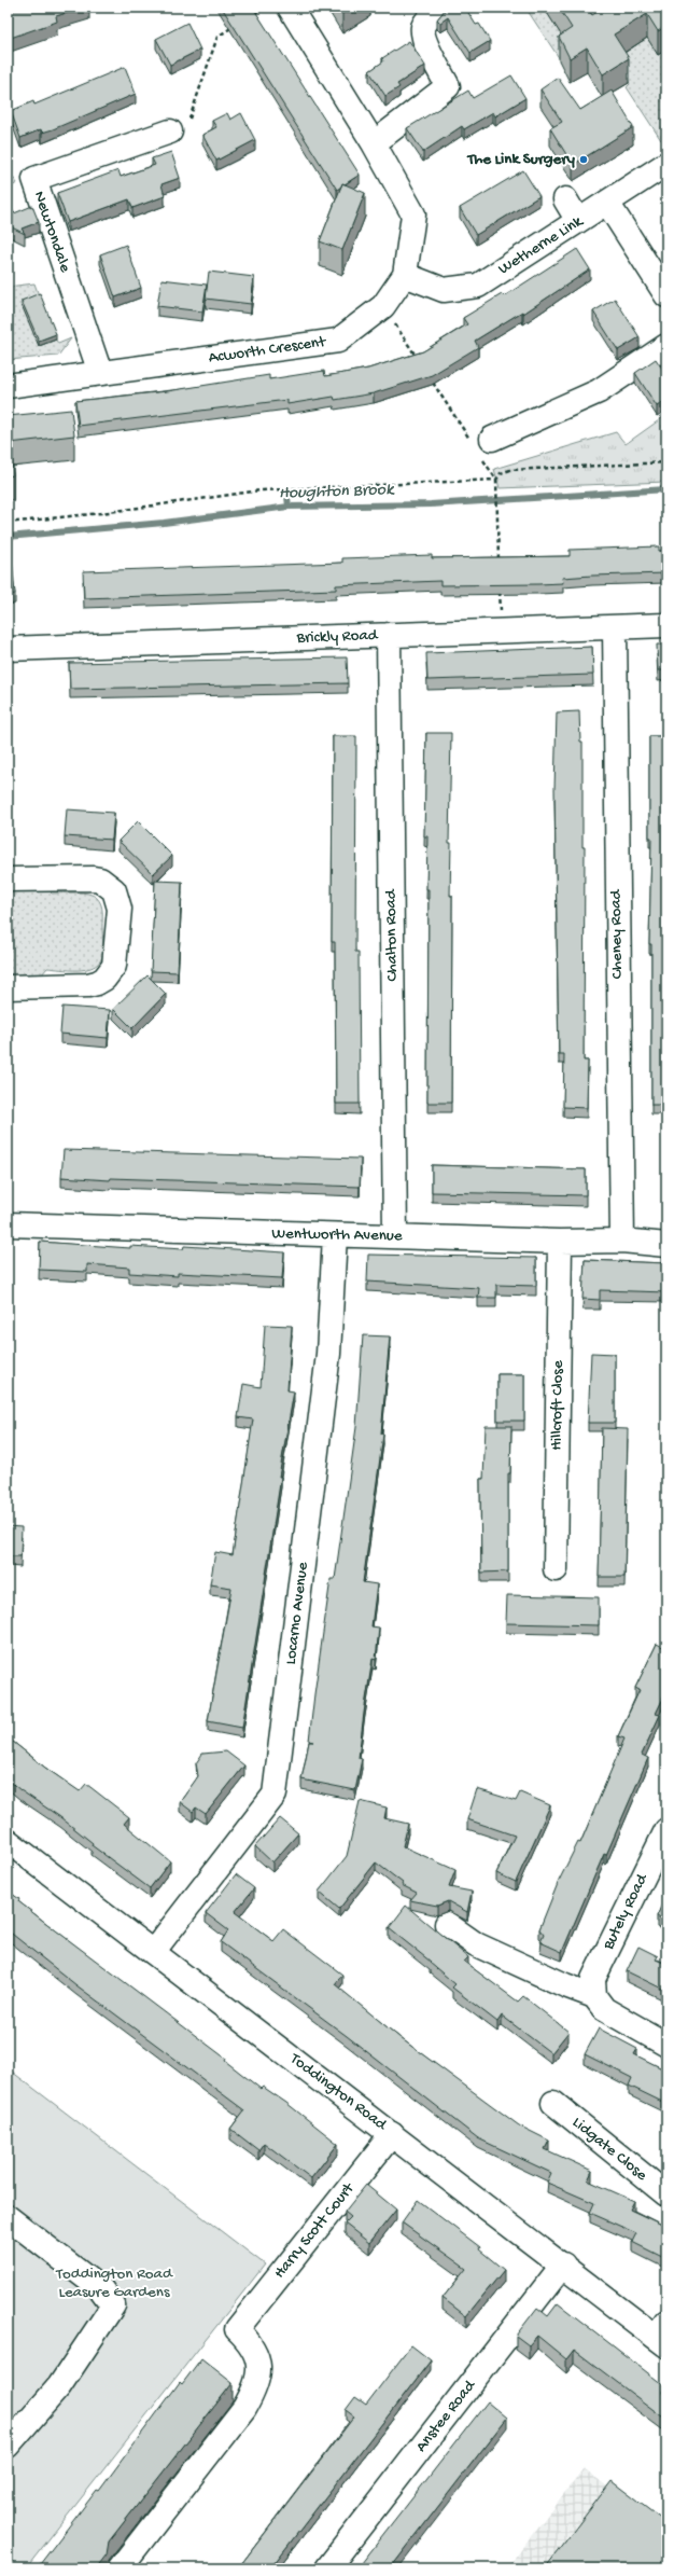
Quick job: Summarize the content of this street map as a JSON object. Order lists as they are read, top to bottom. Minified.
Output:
{"streets":{"street":["Newtondale","Wetherne Link","Acworth Crescent","Brickly Road","Cheney Road","Chalton Road","Wentworth Avenue","Hillcroft Close","Locarno Avenue","Butely Road","Toddington Road","Lidgate Close","Harry Scott Court","Anstee Road"]},"crossings":[["Newtondale","Acworth Crescent"],["Wetherne Link","Acworth Crescent"],["Brickly Road","Cheney Road"],["Brickly Road","Chalton Road"],["Cheney Road","Wentworth Avenue"],["Chalton Road","Wentworth Avenue"],["Wentworth Avenue","Hillcroft Close"],["Wentworth Avenue","Locarno Avenue"],["Locarno Avenue","Toddington Road"],["Toddington Road","Harry Scott Court"],["Toddington Road","Anstee Road"]],"water":["Houghton Brook"],"parks":["Toddington Road Leasure Gardens"],"places":["The Link Surgery"]}
